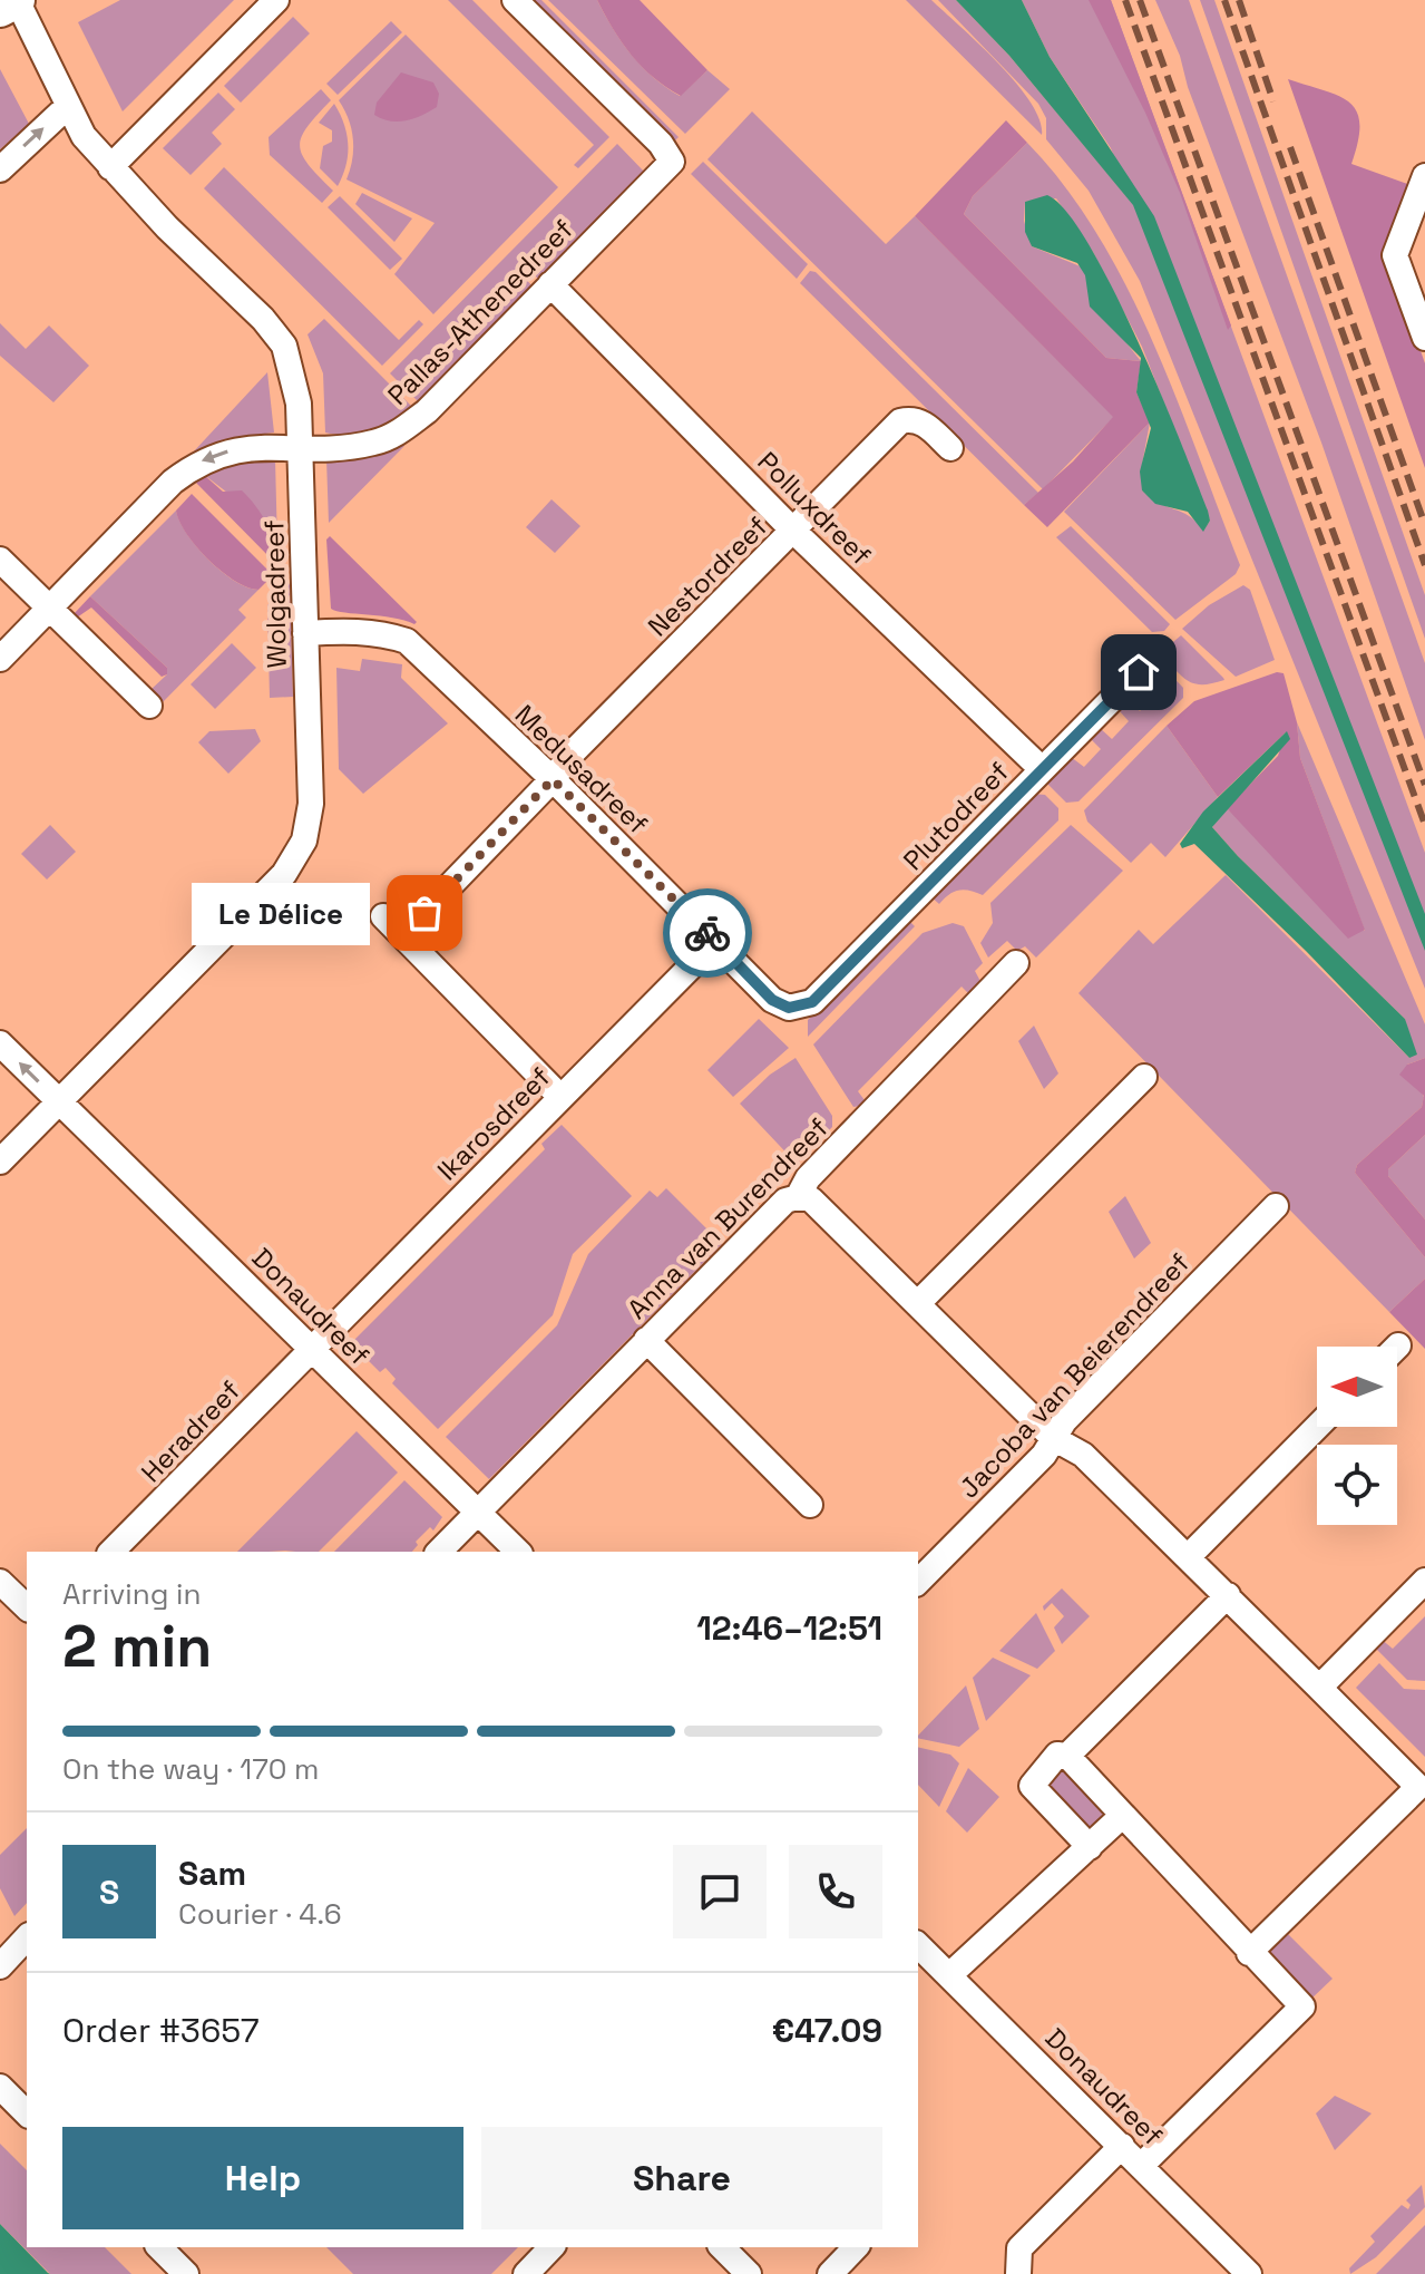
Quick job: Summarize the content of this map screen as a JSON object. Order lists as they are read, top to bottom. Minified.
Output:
{"streets":{"street":["Pallas-Athenedreef","Polluxdreef","Nestordreef","Wolgadreef","Medusadreef","Plutodreef","Ikarosdreef","Anna van Burendreef","Donaudreef","Jacoba van Beierendreef","Heradreef"]},"crossings":[["Pallas-Athenedreef","Polluxdreef"],["Pallas-Athenedreef","Wolgadreef"],["Polluxdreef","Nestordreef"],["Polluxdreef","Plutodreef"],["Nestordreef","Medusadreef"],["Wolgadreef","Medusadreef"],["Wolgadreef","Donaudreef"],["Medusadreef","Plutodreef"],["Medusadreef","Ikarosdreef"],["Ikarosdreef","Donaudreef"],["Ikarosdreef","Heradreef"],["Anna van Burendreef","Donaudreef"],["Donaudreef","Heradreef"]],"places":["Le Délice"],"north":"left","page":{"bubble":"Le Délice","heading":["2 min","Arriving in","12:46–12:51"],"panel":["Sam","Courier · 4.6","Order #3657","€47.09"],"bar":"On the way · 170 m","round":"S","buttons":["Help","Share"]}}
